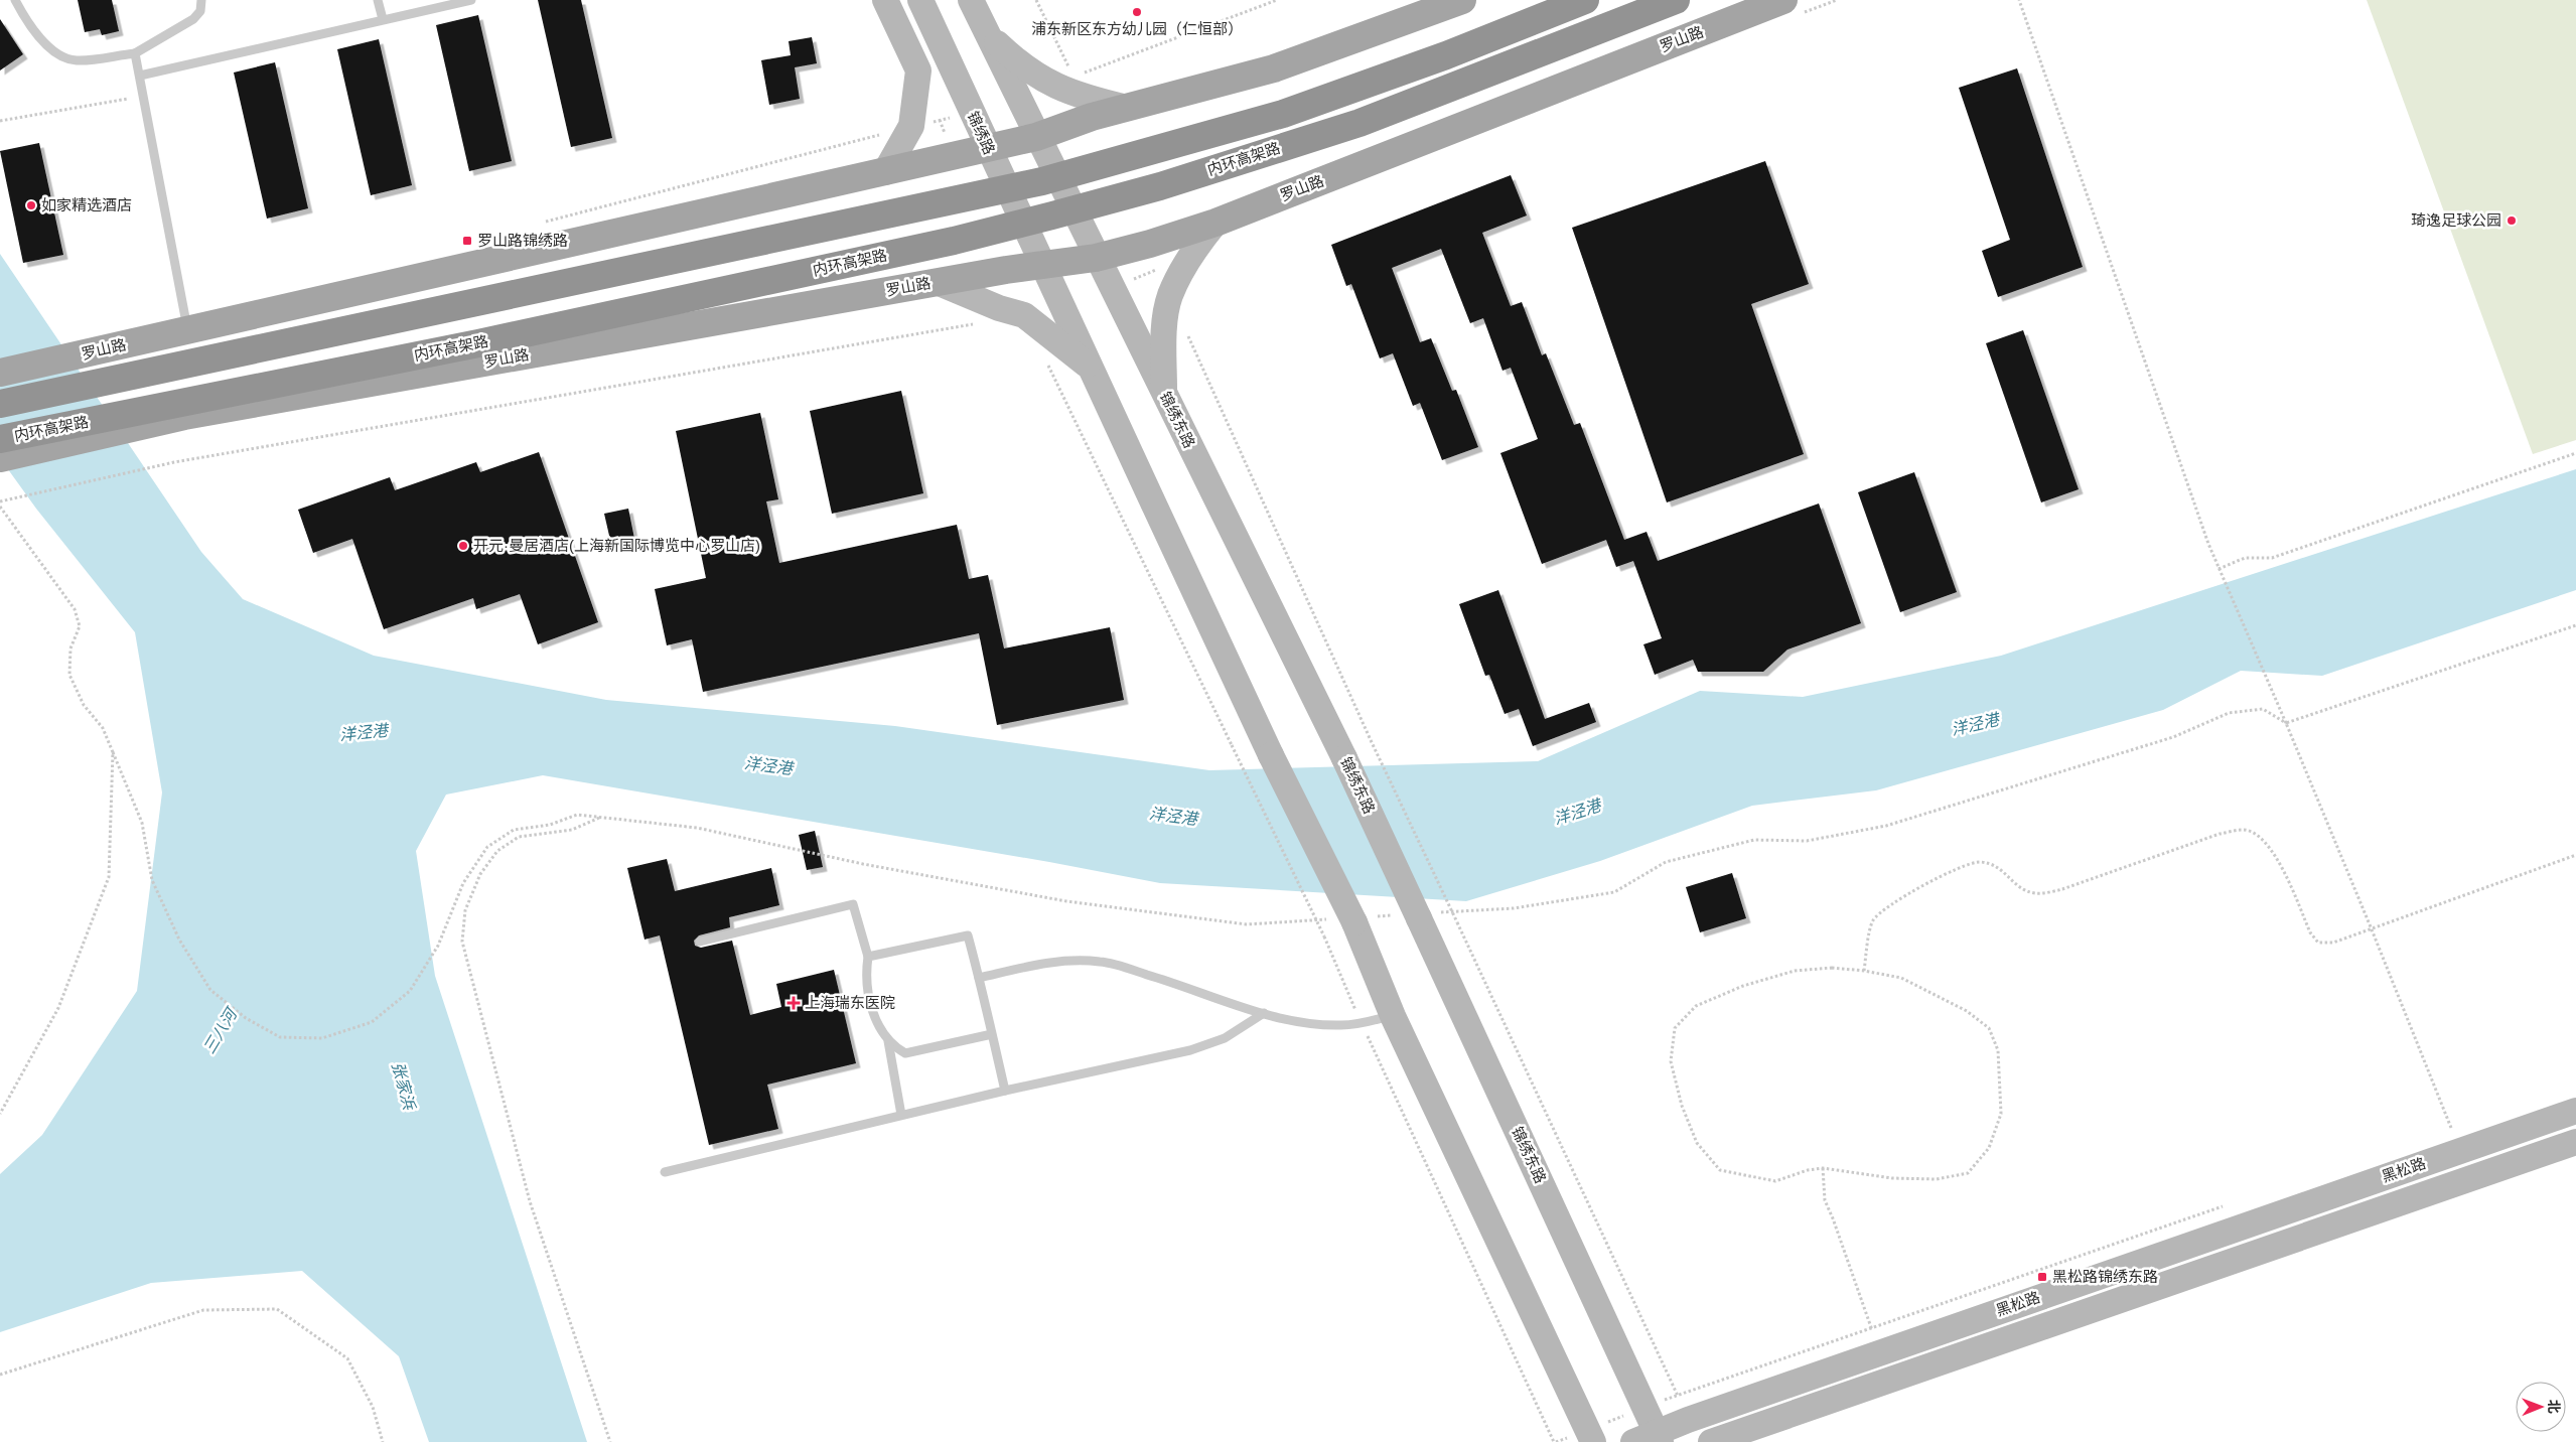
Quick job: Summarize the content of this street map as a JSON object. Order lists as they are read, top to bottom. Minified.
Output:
{"streets":{"highway":["内环高架路"],"main road":["罗山路","锦绣路","锦绣东路","黑松路"]},"crossings":[["罗山路","锦绣路"],["罗山路","锦绣东路"],["锦绣东路","黑松路"]],"water":["洋泾港","三八河","张家浜"],"places":{"other":["浦东新区东方幼儿园（仁恒部）","如家精选酒店","琦逸足球公园","开元·曼居酒店(上海新国际博览中心罗山店)"],"transit":["罗山路锦绣路","黑松路锦绣东路"],"health":["上海瑞东医院"]},"north":"right"}
